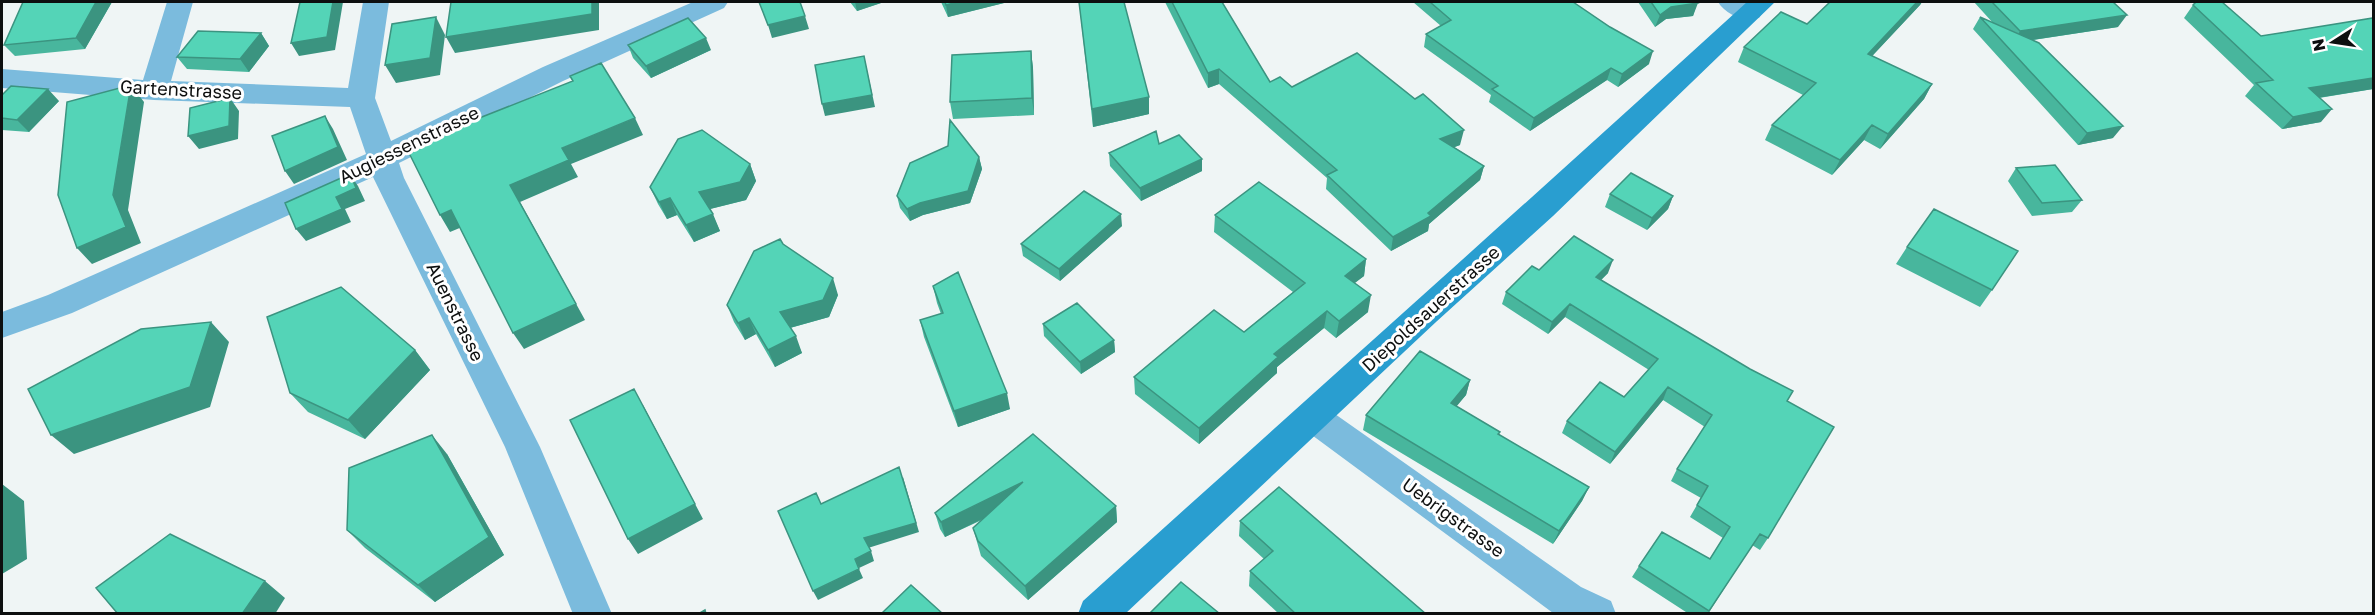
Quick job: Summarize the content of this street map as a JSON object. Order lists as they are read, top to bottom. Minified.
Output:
{"streets":{"main road":["Diepoldsauerstrasse"],"street":["Gartenstrasse","Augiessenstrasse","Auenstrasse","Uebrigstrasse"]},"crossings":[["Gartenstrasse","Auenstrasse"],["Augiessenstrasse","Auenstrasse"],["Diepoldsauerstrasse","Uebrigstrasse"]],"north":"left"}
